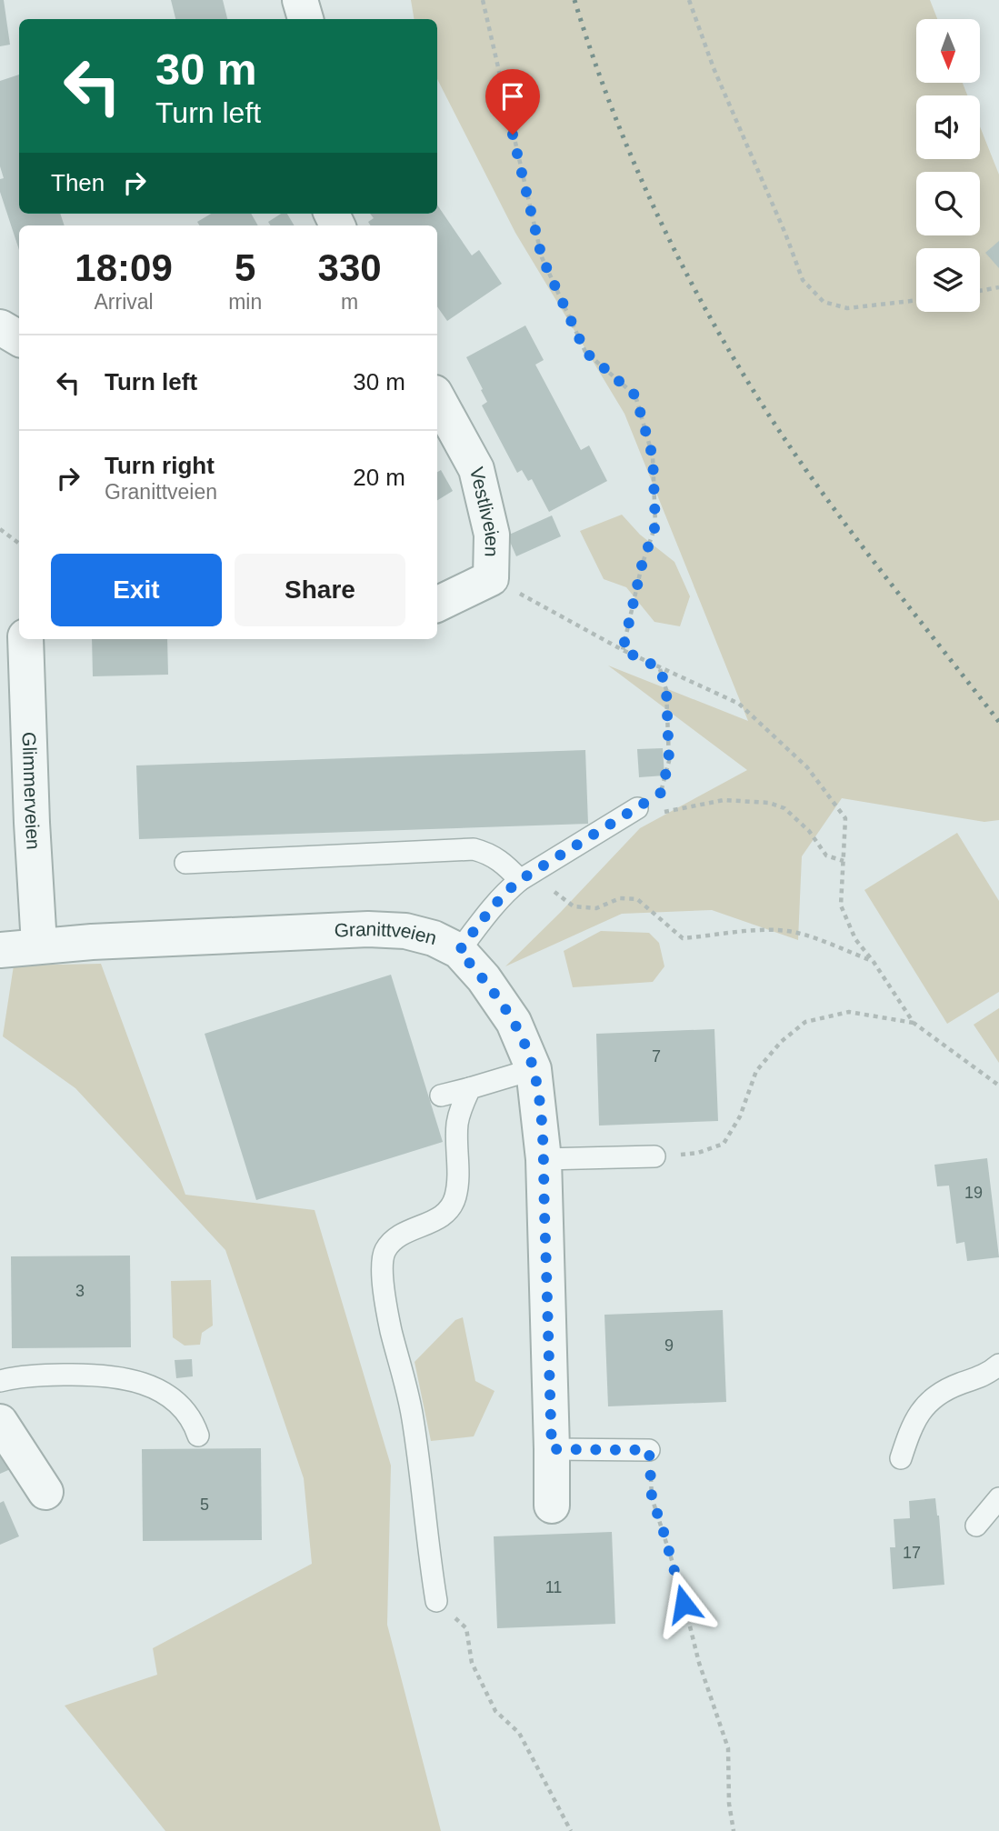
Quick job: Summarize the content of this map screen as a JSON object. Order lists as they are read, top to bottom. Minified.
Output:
{"streets":{"street":["Vestliveien","Glimmerveien","Granittveien"]},"crossings":[["Glimmerveien","Granittveien"]],"house_numbers":["7","19","3","9","5","17","11"],"north":"bottom","page":{"turn":["30 m","Turn left"],"then":"Then","eta":["18:09","Arrival","5","min","330","m"],"list":[{"name":"Turn left","value":"30 m"},{"name":"Turn right","note":"Granittveien","value":"20 m"}],"buttons":["Exit","Share"]}}
